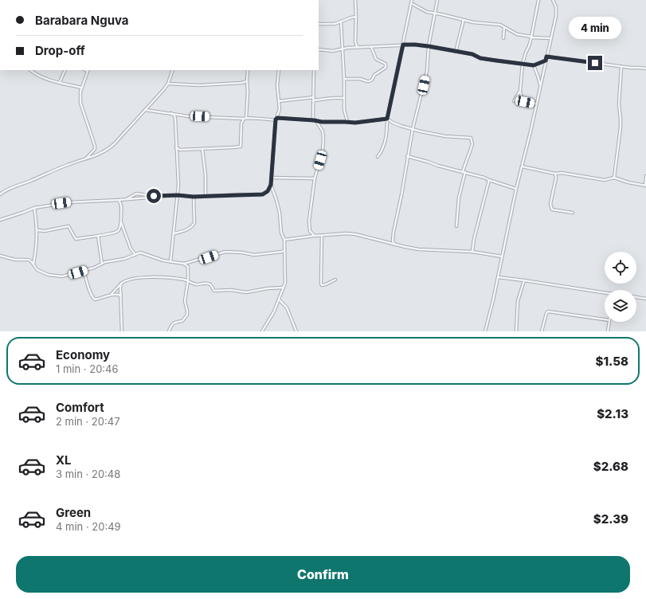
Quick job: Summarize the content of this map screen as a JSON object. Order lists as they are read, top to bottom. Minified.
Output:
{"page":{"banner":["Barabara Nguva","Drop-off"],"bubble":"4 min","list":[{"name":"Economy","note":"1 min · 20:46","value":"$1.58"},{"name":"Comfort","note":"2 min · 20:47","value":"$2.13"},{"name":"XL","note":"3 min · 20:48","value":"$2.68"},{"name":"Green","note":"4 min · 20:49","value":"$2.39"}],"buttons":"Confirm"}}
